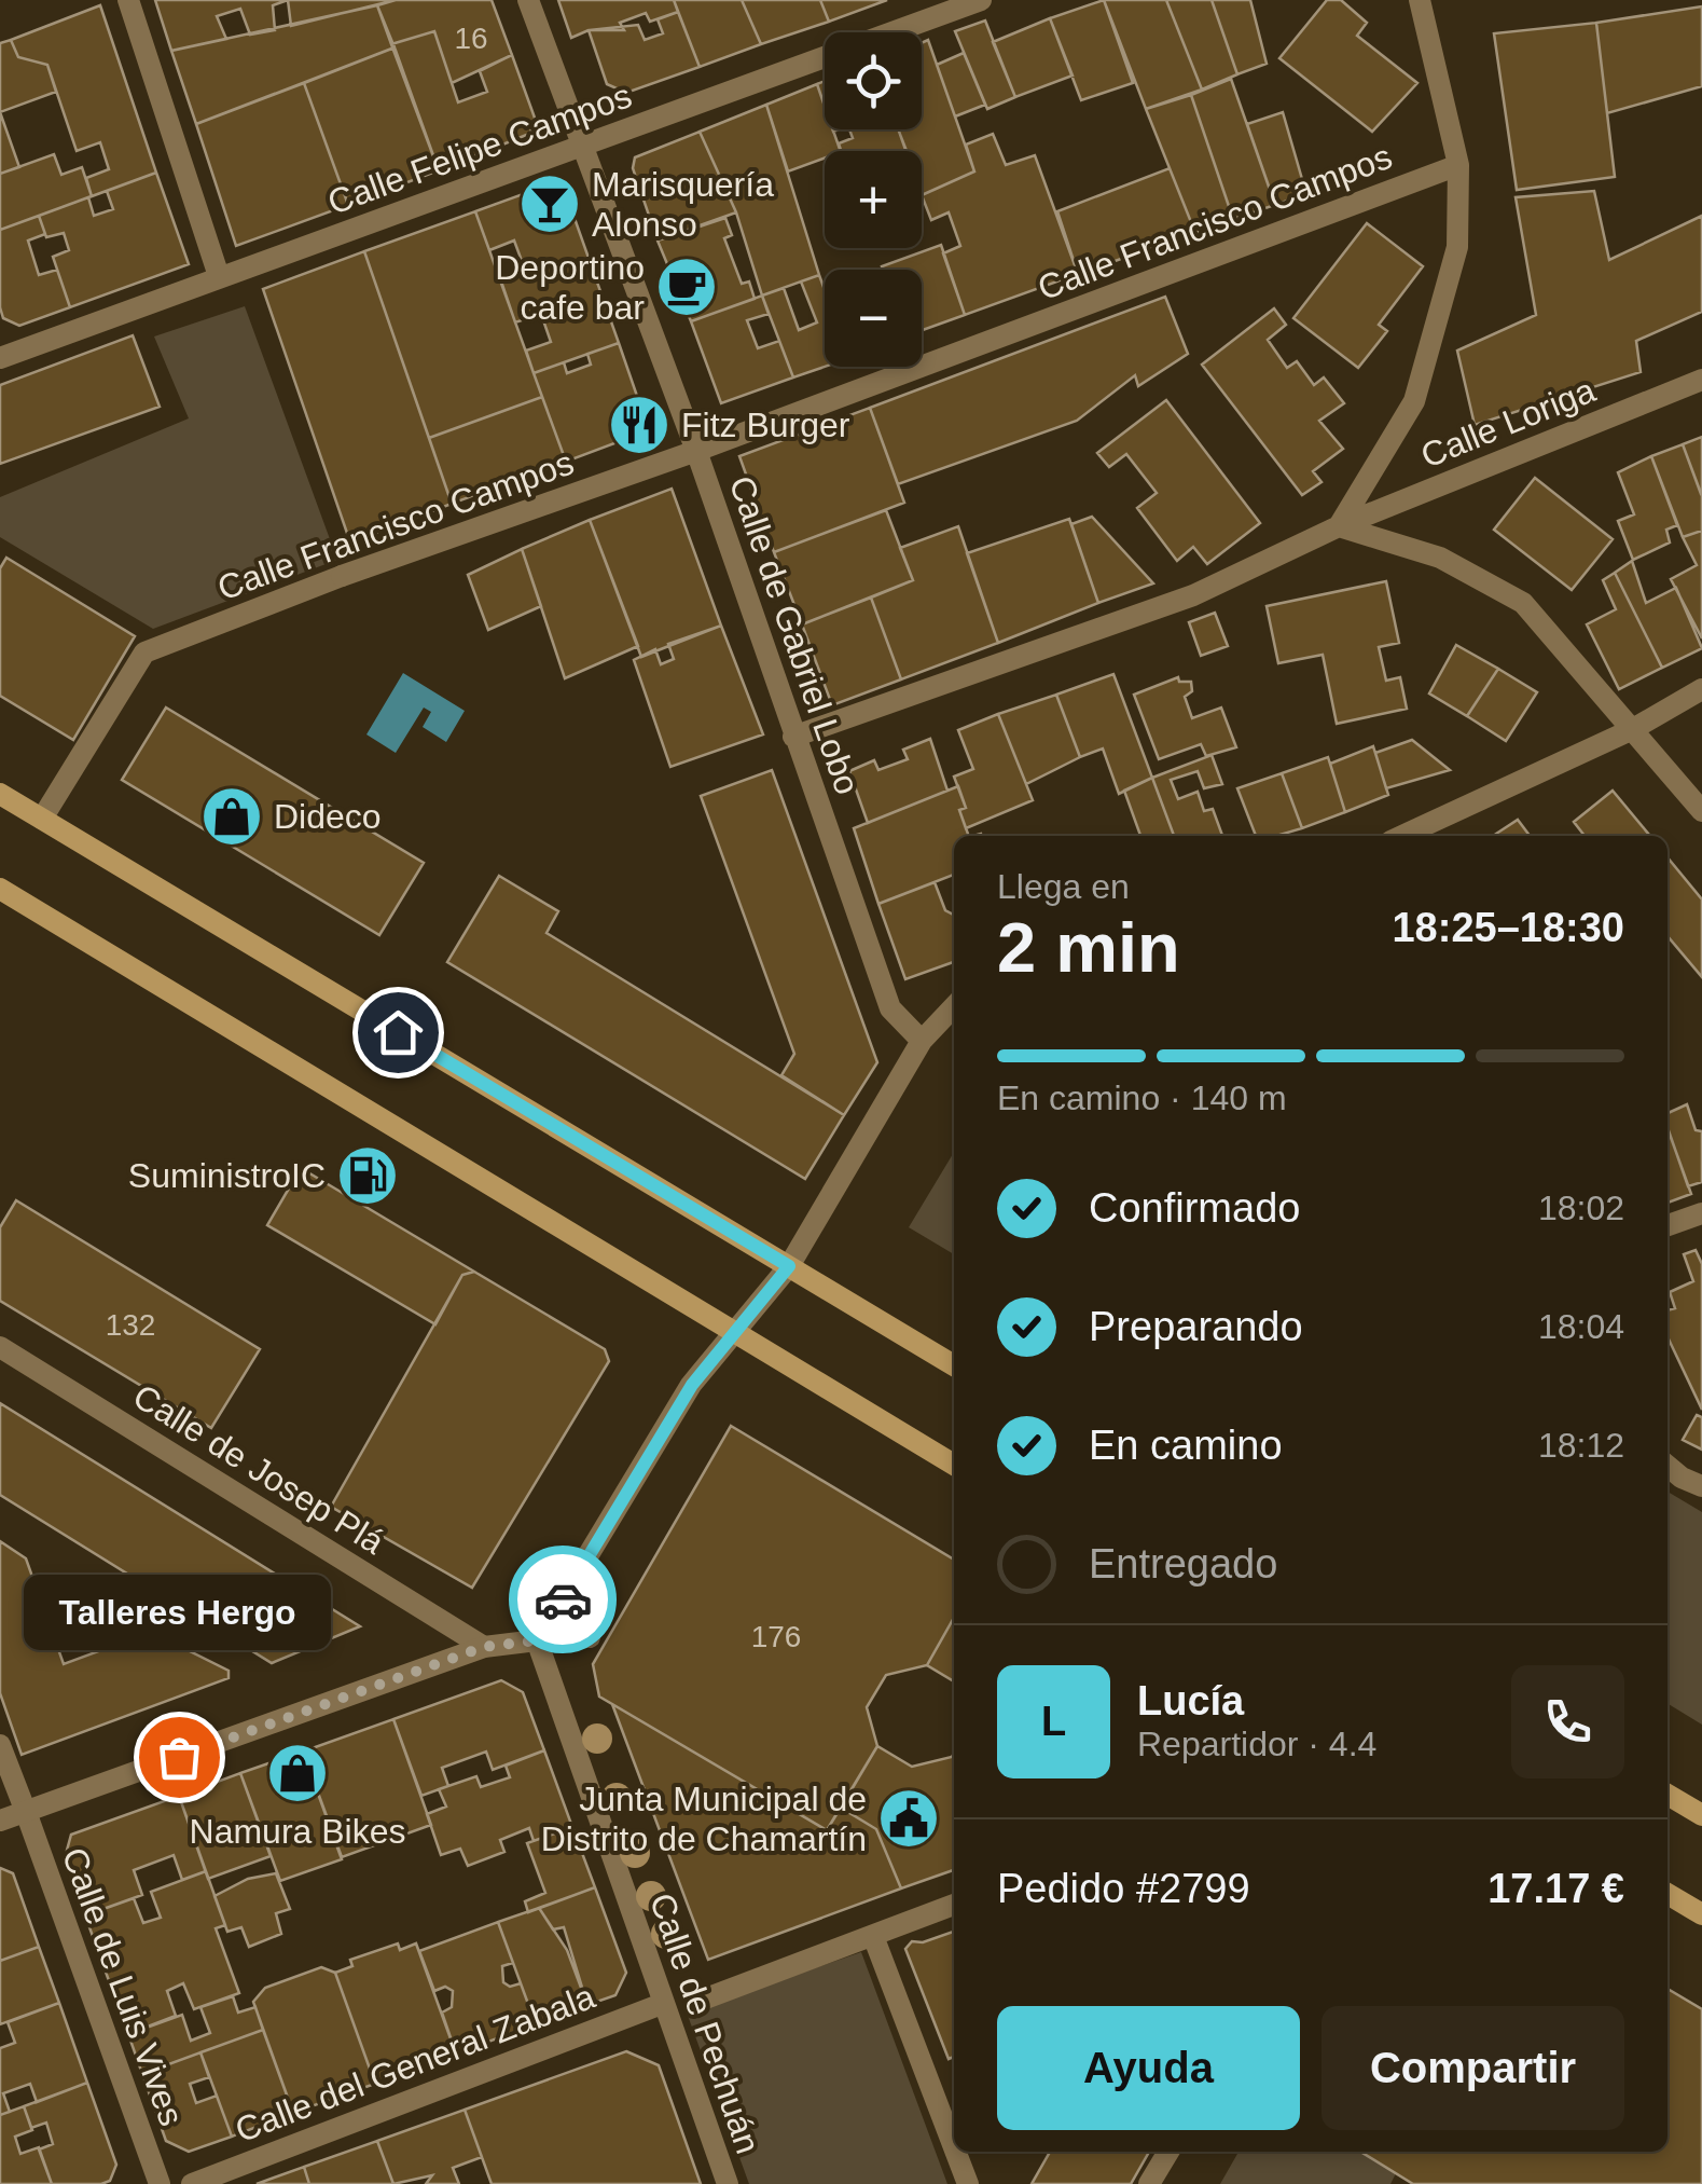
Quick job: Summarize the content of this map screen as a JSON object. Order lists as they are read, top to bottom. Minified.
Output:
{"streets":{"street":["Calle Felipe Campos","Calle Francisco Campos","Calle Loriga","Calle de Gabriel Lobo","Calle de Josep Plá","Calle de Luis Vives","Calle de Pechuán","Calle del General Zabala"]},"crossings":[["Calle Felipe Campos","Calle de Gabriel Lobo"],["Calle Francisco Campos","Calle de Gabriel Lobo"],["Calle Loriga","Calle de Gabriel Lobo"],["Calle de Pechuán","Calle del General Zabala"]],"places":{"bar":["Marisquería Alonso"],"cafe":["Deportino cafe bar"],"restaurant":["Fitz Burger"],"shop":["Dideco","Namura Bikes"],"fuel station":["SuministroIC"],"other":["Talleres Hergo"],"public building":["Junta Municipal de Distrito de Chamartín"]},"house_numbers":["16","132","176"],"page":{"map_buttons":["+","−"],"heading":["2 min","Llega en","18:25–18:30"],"panel":["Lucía","Repartidor · 4.4","Pedido #2799","17.17 €"],"bar":"En camino · 140 m","list":[["Confirmado","18:02"],["Preparando","18:04"],["En camino","18:12"],"Entregado"],"bubble":"Talleres Hergo","round":"L","buttons":["Ayuda","Compartir"]}}
